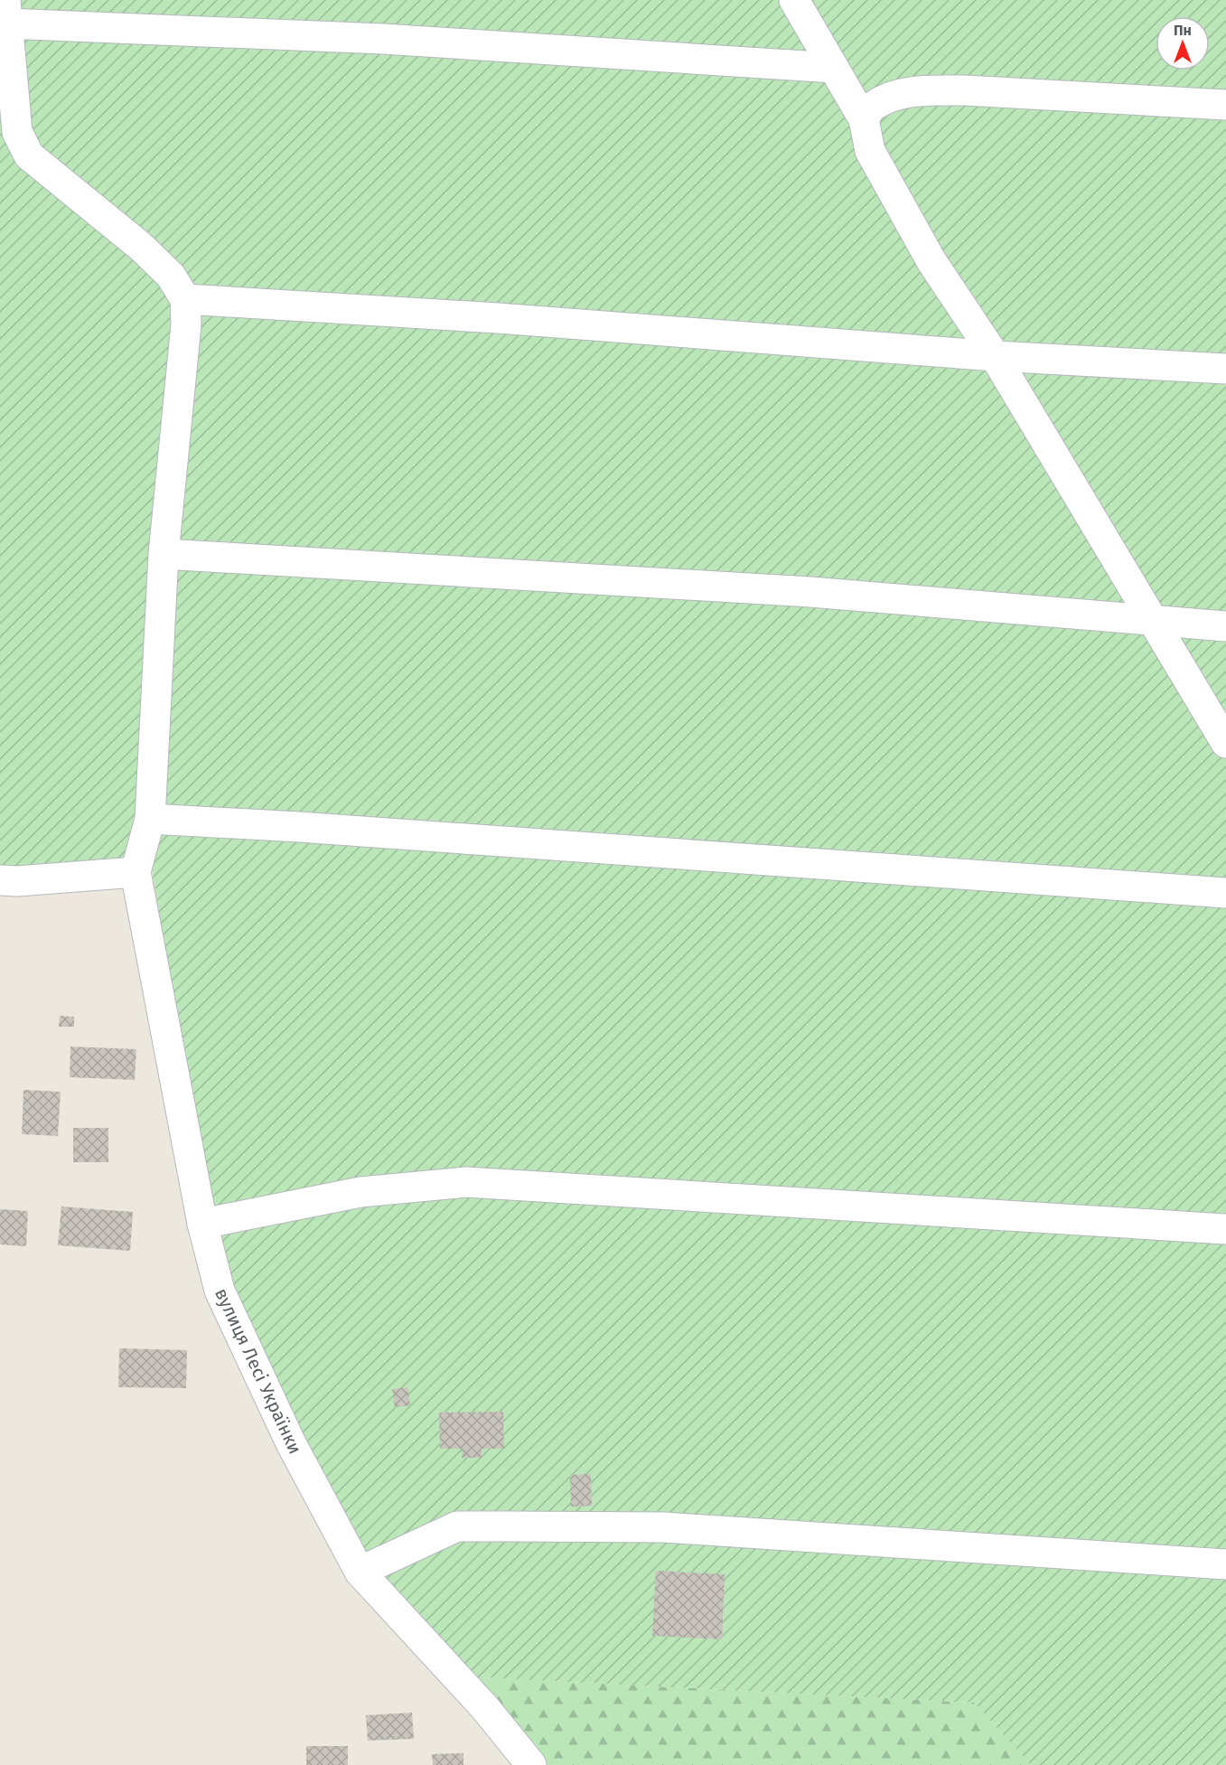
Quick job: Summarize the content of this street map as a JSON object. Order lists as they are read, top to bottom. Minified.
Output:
{"streets":{"street":["вулиця Лесі Українки"]},"north":"top"}
